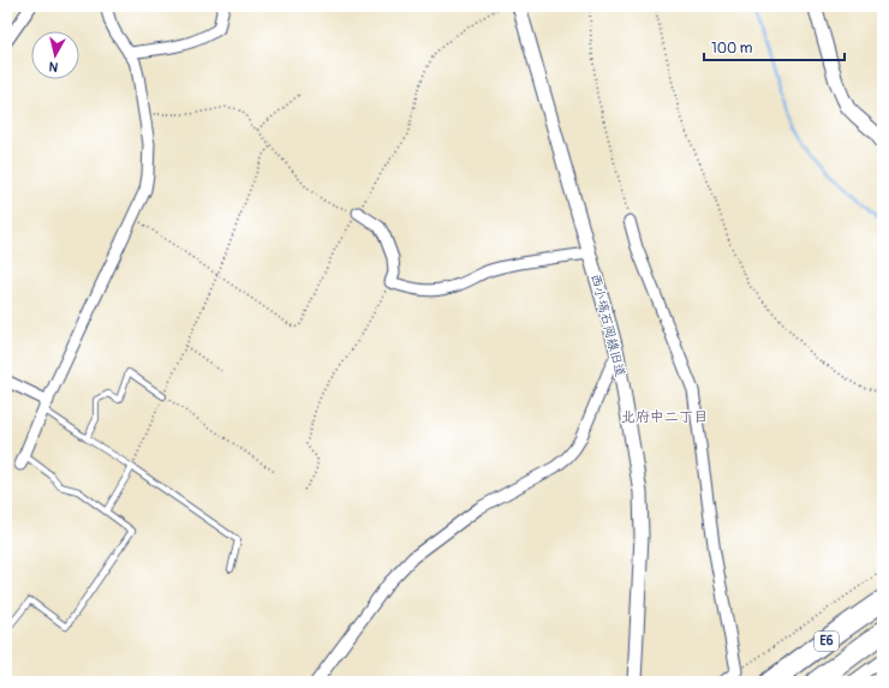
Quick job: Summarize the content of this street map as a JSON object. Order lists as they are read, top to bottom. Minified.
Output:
{"streets":{"highway":["E6"],"street":["西小塙石岡線旧道"]},"districts":["北府中二丁目"],"scale_bar":"100 m","north":"bottom"}
